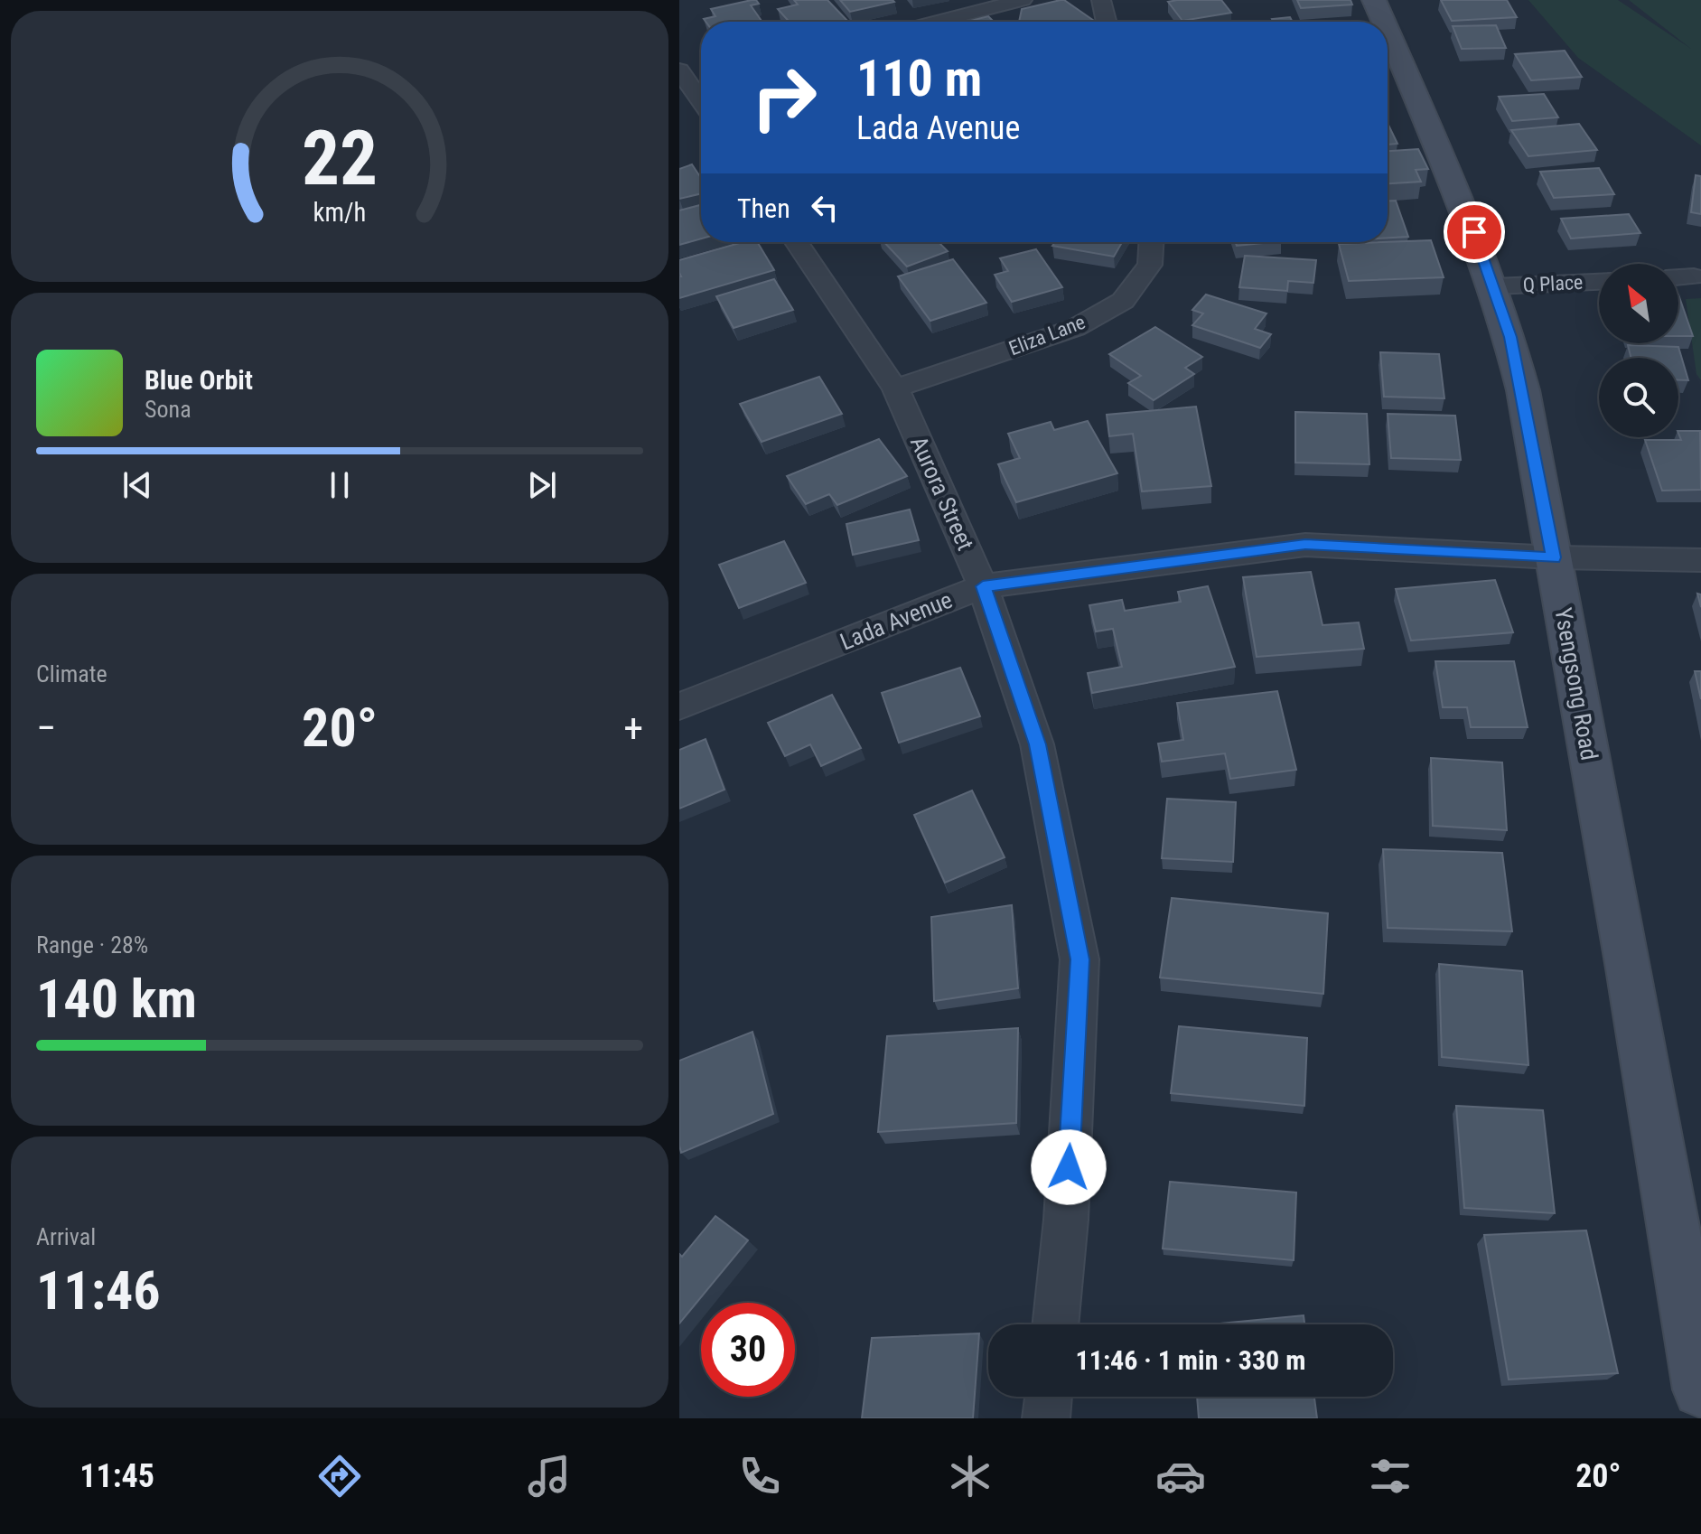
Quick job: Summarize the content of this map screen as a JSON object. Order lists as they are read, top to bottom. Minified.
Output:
{"streets":{"main road":["Ysengsong Road"],"street":["Q Place","Eliza Lane","Aurora Street","Lada Avenue"]},"crossings":[["Q Place","Ysengsong Road"],["Eliza Lane","Aurora Street"],["Aurora Street","Lada Avenue"],["Lada Avenue","Ysengsong Road"]],"north":"top left","page":{"turn":["110 m","Lada Avenue"],"then":"Then","song":["Blue Orbit","Sona"],"tile":["Climate",["Range · 28%","140 km"],["Arrival","11:46"]],"heat":["−","20°","+"],"limit":"30","trip":"11:46 · 1 min · 330 m","tabs":["11:45","20°"],"gauge":["22","km/h"]}}
